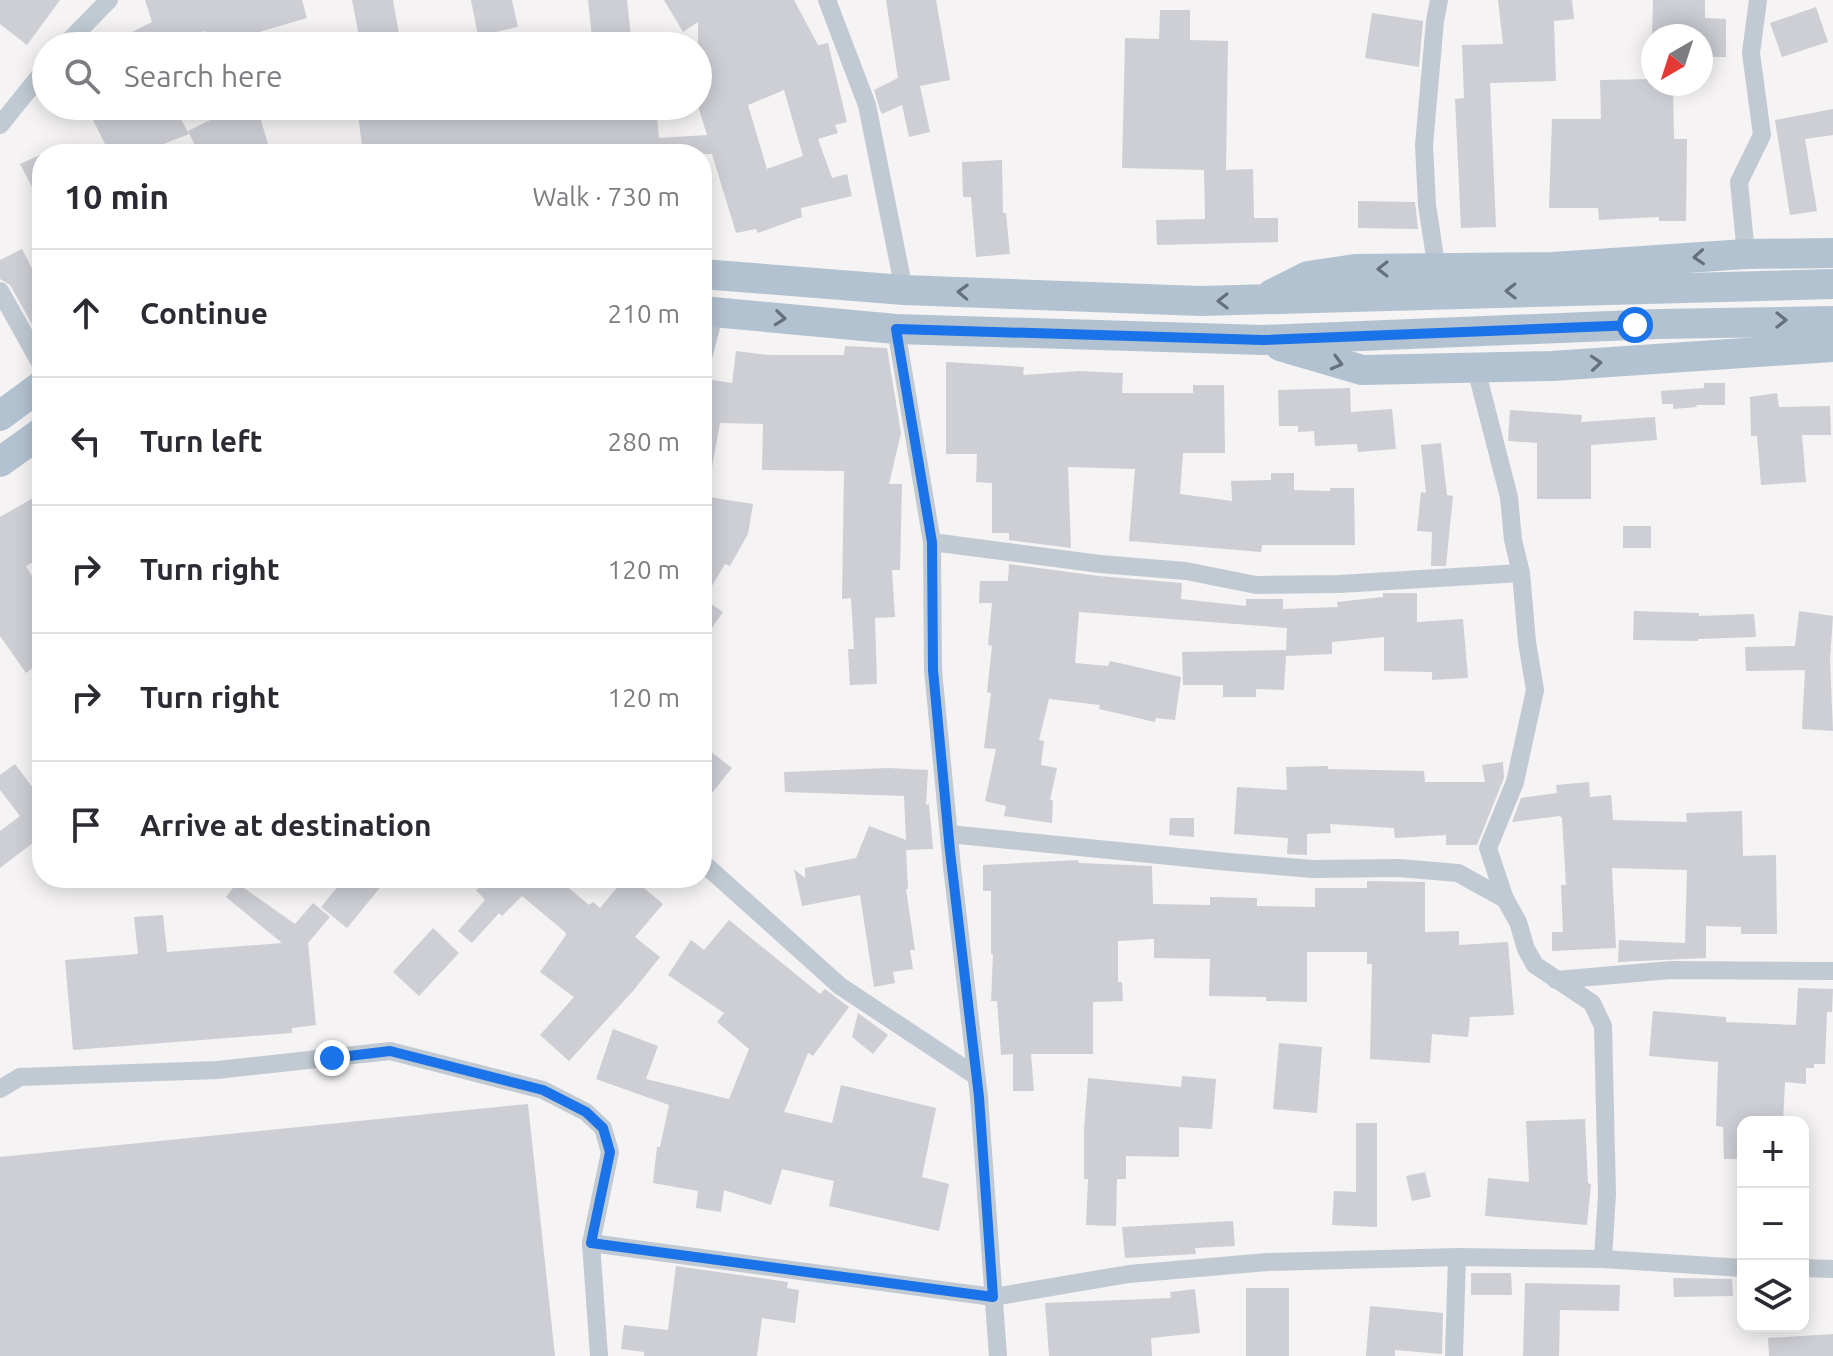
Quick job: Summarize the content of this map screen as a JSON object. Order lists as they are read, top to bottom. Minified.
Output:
{"north":"bottom left","page":{"search":"Search here","heading":["10 min","Walk · 730 m"],"list":[["Continue","210 m"],["Turn left","280 m"],["Turn right","120 m"],["Turn right","120 m"],"Arrive at destination"],"map_buttons":["+","−"]}}
